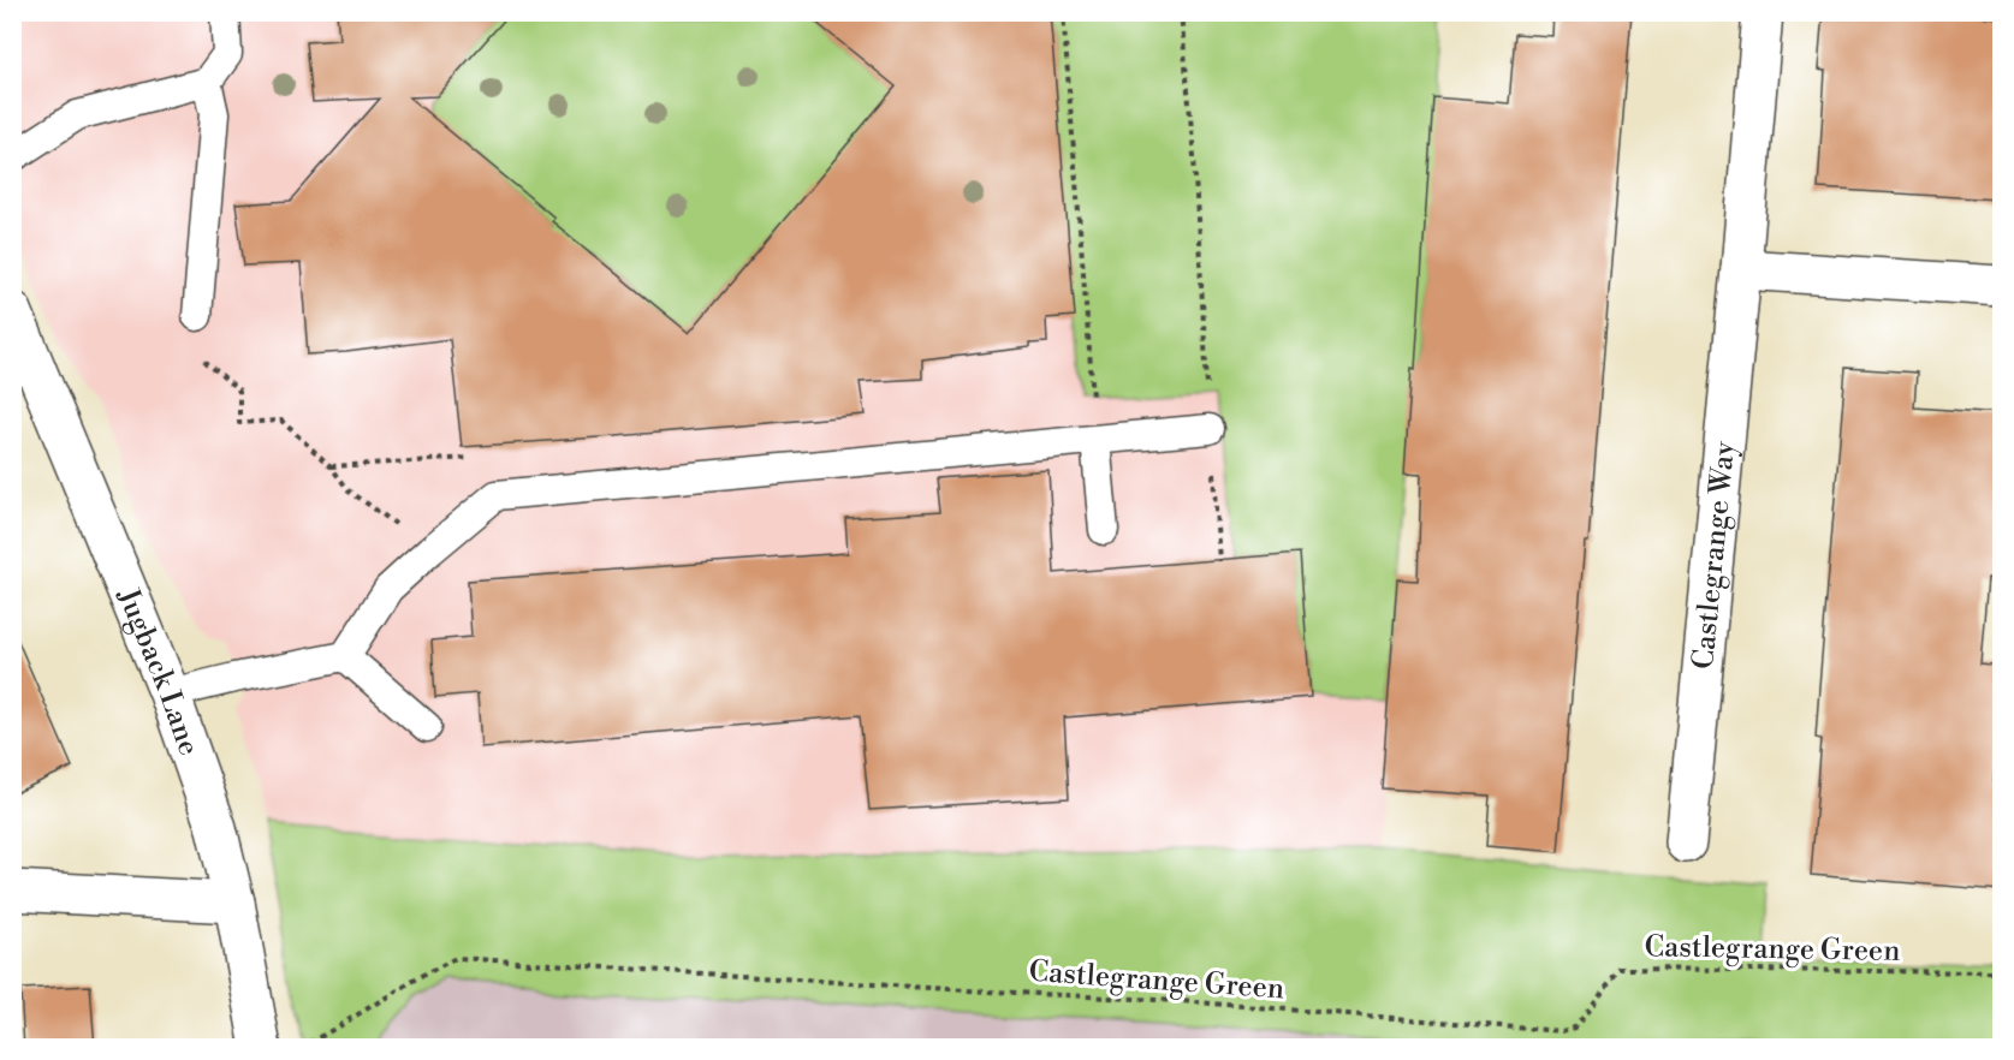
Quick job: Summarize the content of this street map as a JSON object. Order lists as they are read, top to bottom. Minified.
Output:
{"streets":{"street":["Castlegrange Way","Jugback Lane"],"path":["Castlegrange Green"]}}
